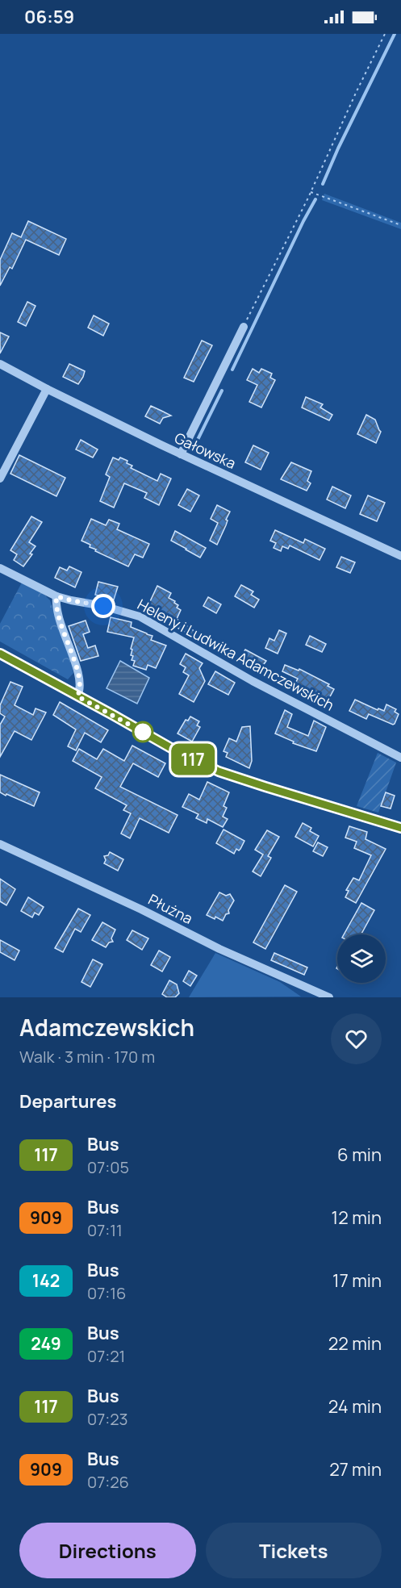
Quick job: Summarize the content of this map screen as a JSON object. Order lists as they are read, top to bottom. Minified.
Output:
{"streets":{"street":["Gałowska","Heleny i Ludwika Adamczewskich","Płużna"]},"lines":["bus line 117"],"page":{"status":"06:59","on_map":"117","heading":[["Adamczewskich","Walk · 3 min · 170 m"],"Departures"],"list":[{"mark":"117","name":"Bus","note":"07:05","value":"6 min"},{"mark":"909","name":"Bus","note":"07:11","value":"12 min"},{"mark":"142","name":"Bus","note":"07:16","value":"17 min"},{"mark":"249","name":"Bus","note":"07:21","value":"22 min"},{"mark":"117","name":"Bus","note":"07:23","value":"24 min"},{"mark":"909","name":"Bus","note":"07:26","value":"27 min"}],"buttons":["Directions","Tickets"]}}
